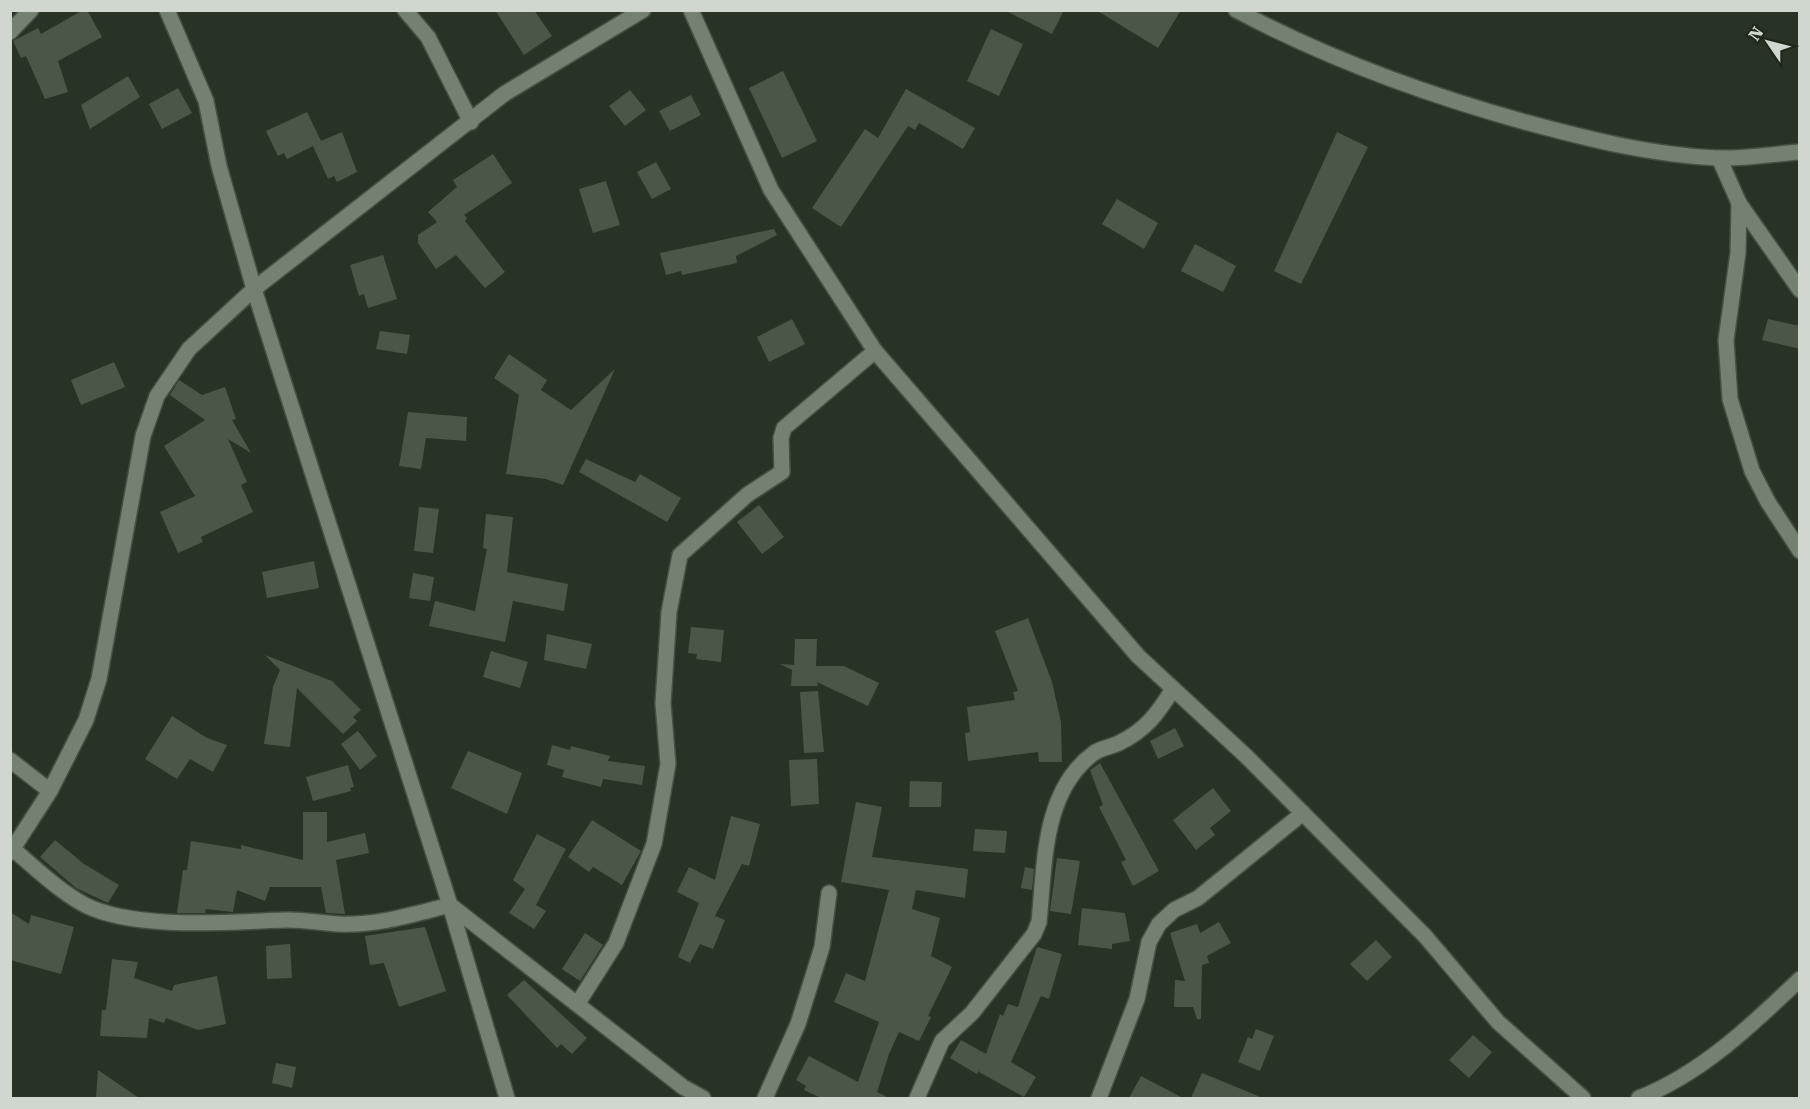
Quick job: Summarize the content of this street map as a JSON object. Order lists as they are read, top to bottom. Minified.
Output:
{"north":"top left"}
